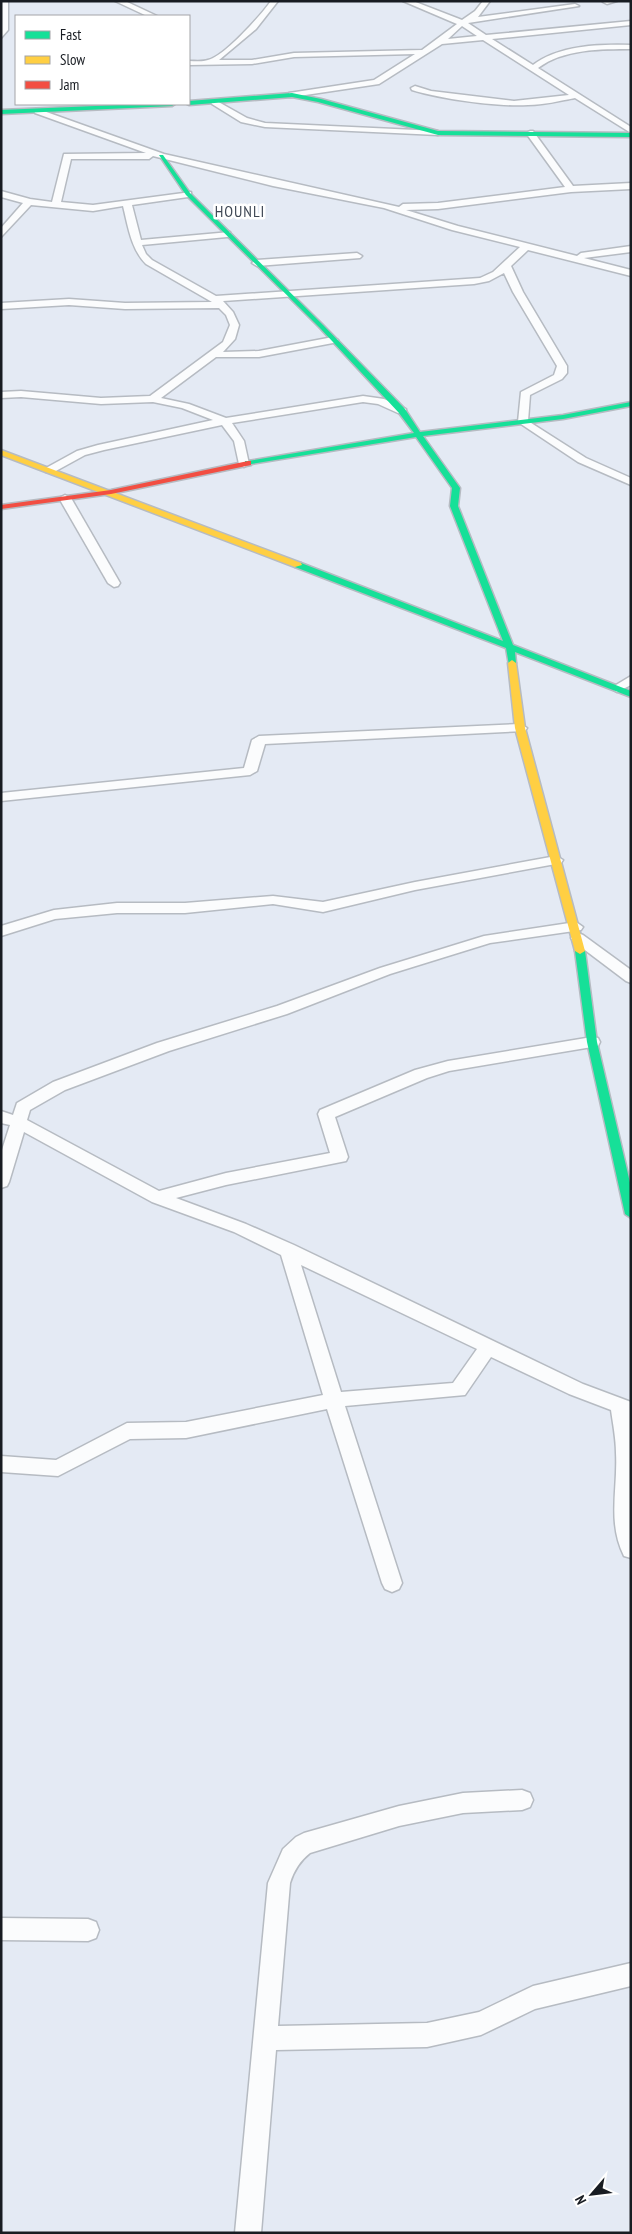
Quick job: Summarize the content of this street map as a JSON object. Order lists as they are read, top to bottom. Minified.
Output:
{"districts":["HOUNLI"],"legend":["Fast","Slow","Jam"],"north":"bottom left"}
